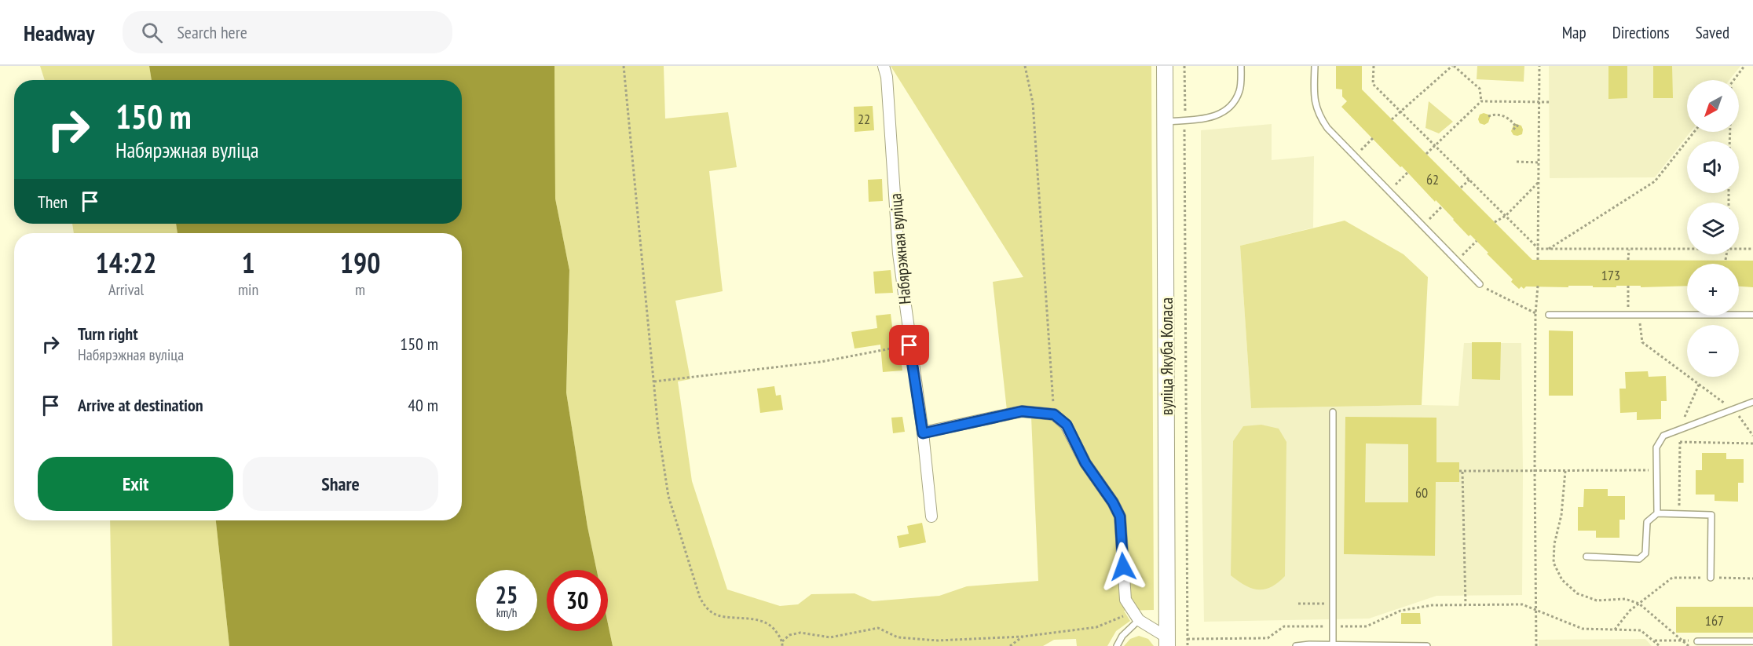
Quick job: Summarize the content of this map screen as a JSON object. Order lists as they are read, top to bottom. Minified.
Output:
{"streets":{"street":["Набярэжная вуліца","вуліца Якуба Коласа"]},"house_numbers":["22","62","173","60","167"],"north":"bottom left","page":{"header":"Headway","search":"Search here","nav":["Map","Directions","Saved"],"map_buttons":["+","−"],"turn":["150 m","Набярэжная вуліца"],"then":"Then","eta":["14:22","Arrival","1","min","190","m"],"list":[{"name":"Turn right","note":"Набярэжная вуліца","value":"150 m"},{"name":"Arrive at destination","value":"40 m"}],"buttons":["Exit","Share"],"speed":"25 km/h","limit":"30"}}
